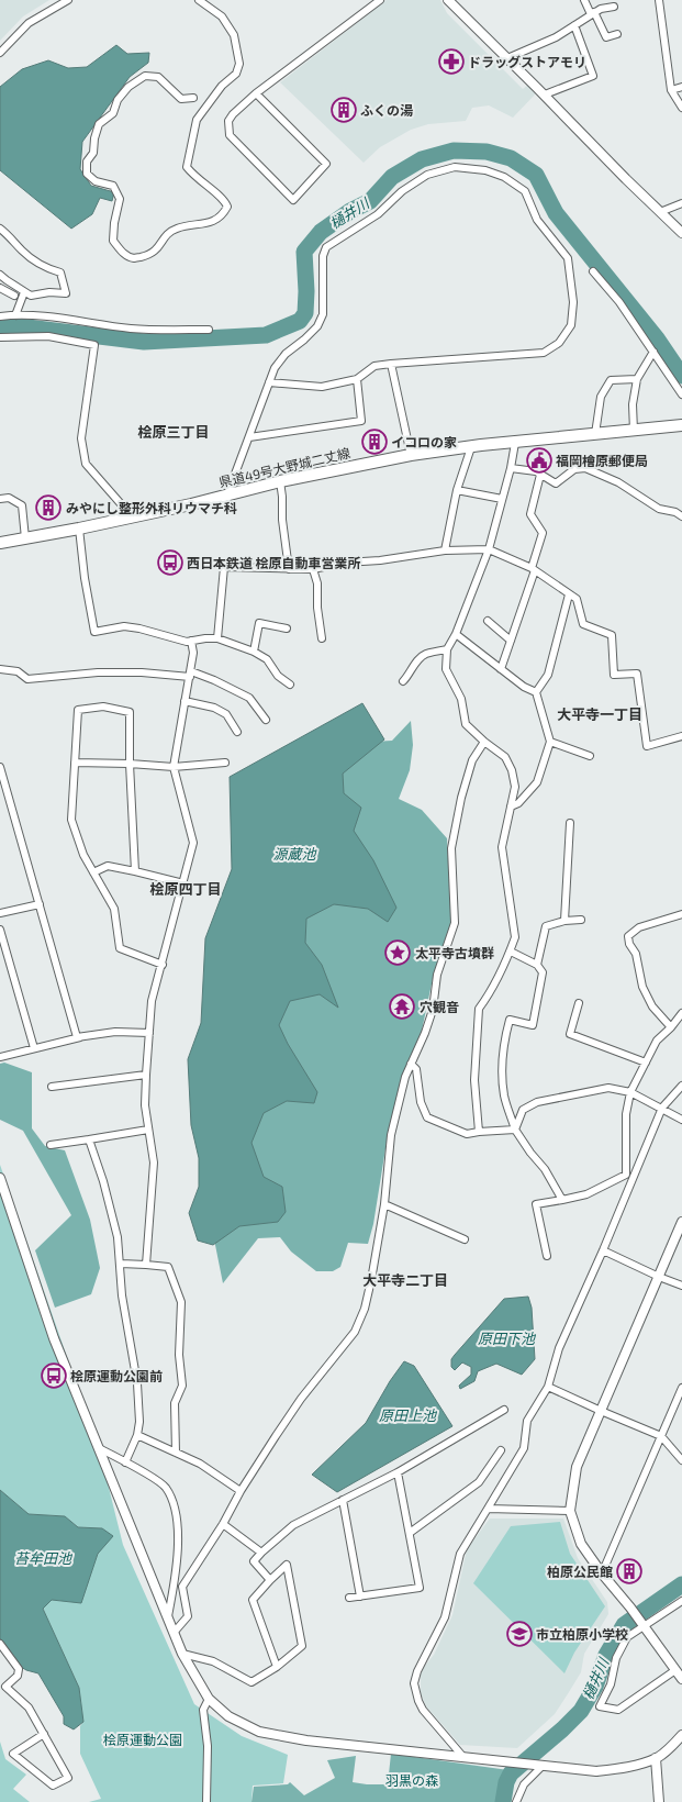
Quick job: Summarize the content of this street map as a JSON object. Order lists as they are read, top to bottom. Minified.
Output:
{"streets":{"main road":["県道49号大野城二丈線"]},"districts":["桧原三丁目","大平寺一丁目","桧原四丁目","大平寺二丁目"],"water":["樋井川","源蔵池","原田下池","原田上池","苔牟田池"],"parks":["桧原運動公園","羽黒の森"],"places":{"pharmacy":["ドラッグストアモリ"],"building":["ふくの湯","イコロの家","みやにし整形外科リウマチ科","柏原公民館"],"public building":["福岡檜原郵便局"],"bus stop":["西日本鉄道 桧原自動車営業所","桧原運動公園前"],"place":["太平寺古墳群"],"temple":["穴観音"],"school or university":["市立柏原小学校"]}}
